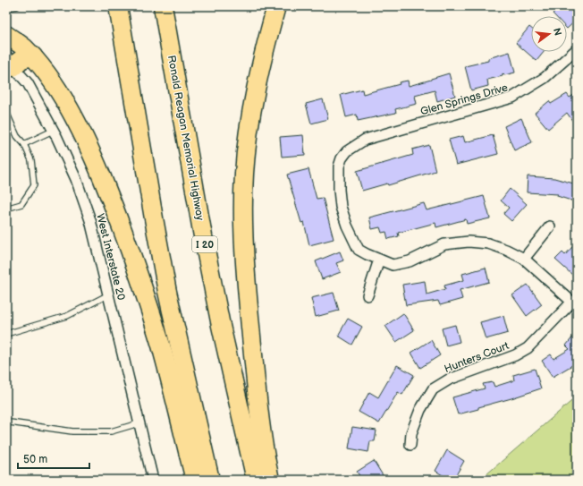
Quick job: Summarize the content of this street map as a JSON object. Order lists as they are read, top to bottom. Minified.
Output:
{"streets":{"highway":["Ronald Reagan Memorial Highway","I 20"],"street":["Glen Springs Drive","West Interstate 20","Hunters Court"]},"scale_bar":"50 m","north":"right"}
